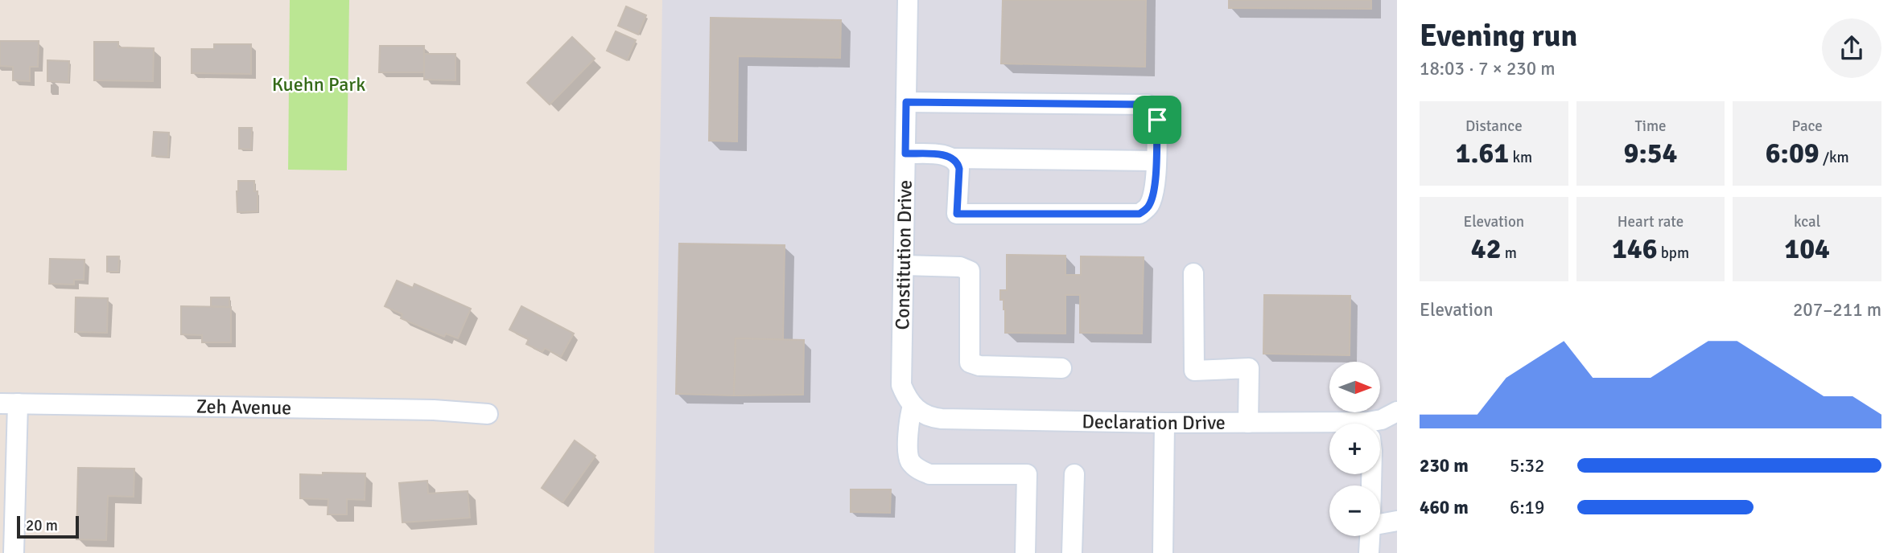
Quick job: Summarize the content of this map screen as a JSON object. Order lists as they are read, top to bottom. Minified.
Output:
{"streets":{"street":["Constitution Drive","Zeh Avenue","Declaration Drive"]},"crossings":[["Constitution Drive","Declaration Drive"]],"parks":["Kuehn Park"],"scale_bar":"20 m","north":"right","page":{"heading":["Evening run","18:03 · 7 × 230 m"],"stats":[["Distance","1.61 km"],["Time","9:54"],["Pace","6:09 /km"],["Elevation","42 m"],["Heart rate","146 bpm"],["kcal","104"]],"chart":["Elevation","207–211 m"],"map_buttons":["+","−"],"list":[{"name":"230 m","note":"5:32"},{"name":"460 m","note":"6:19"}],"scale":"20 m"}}
